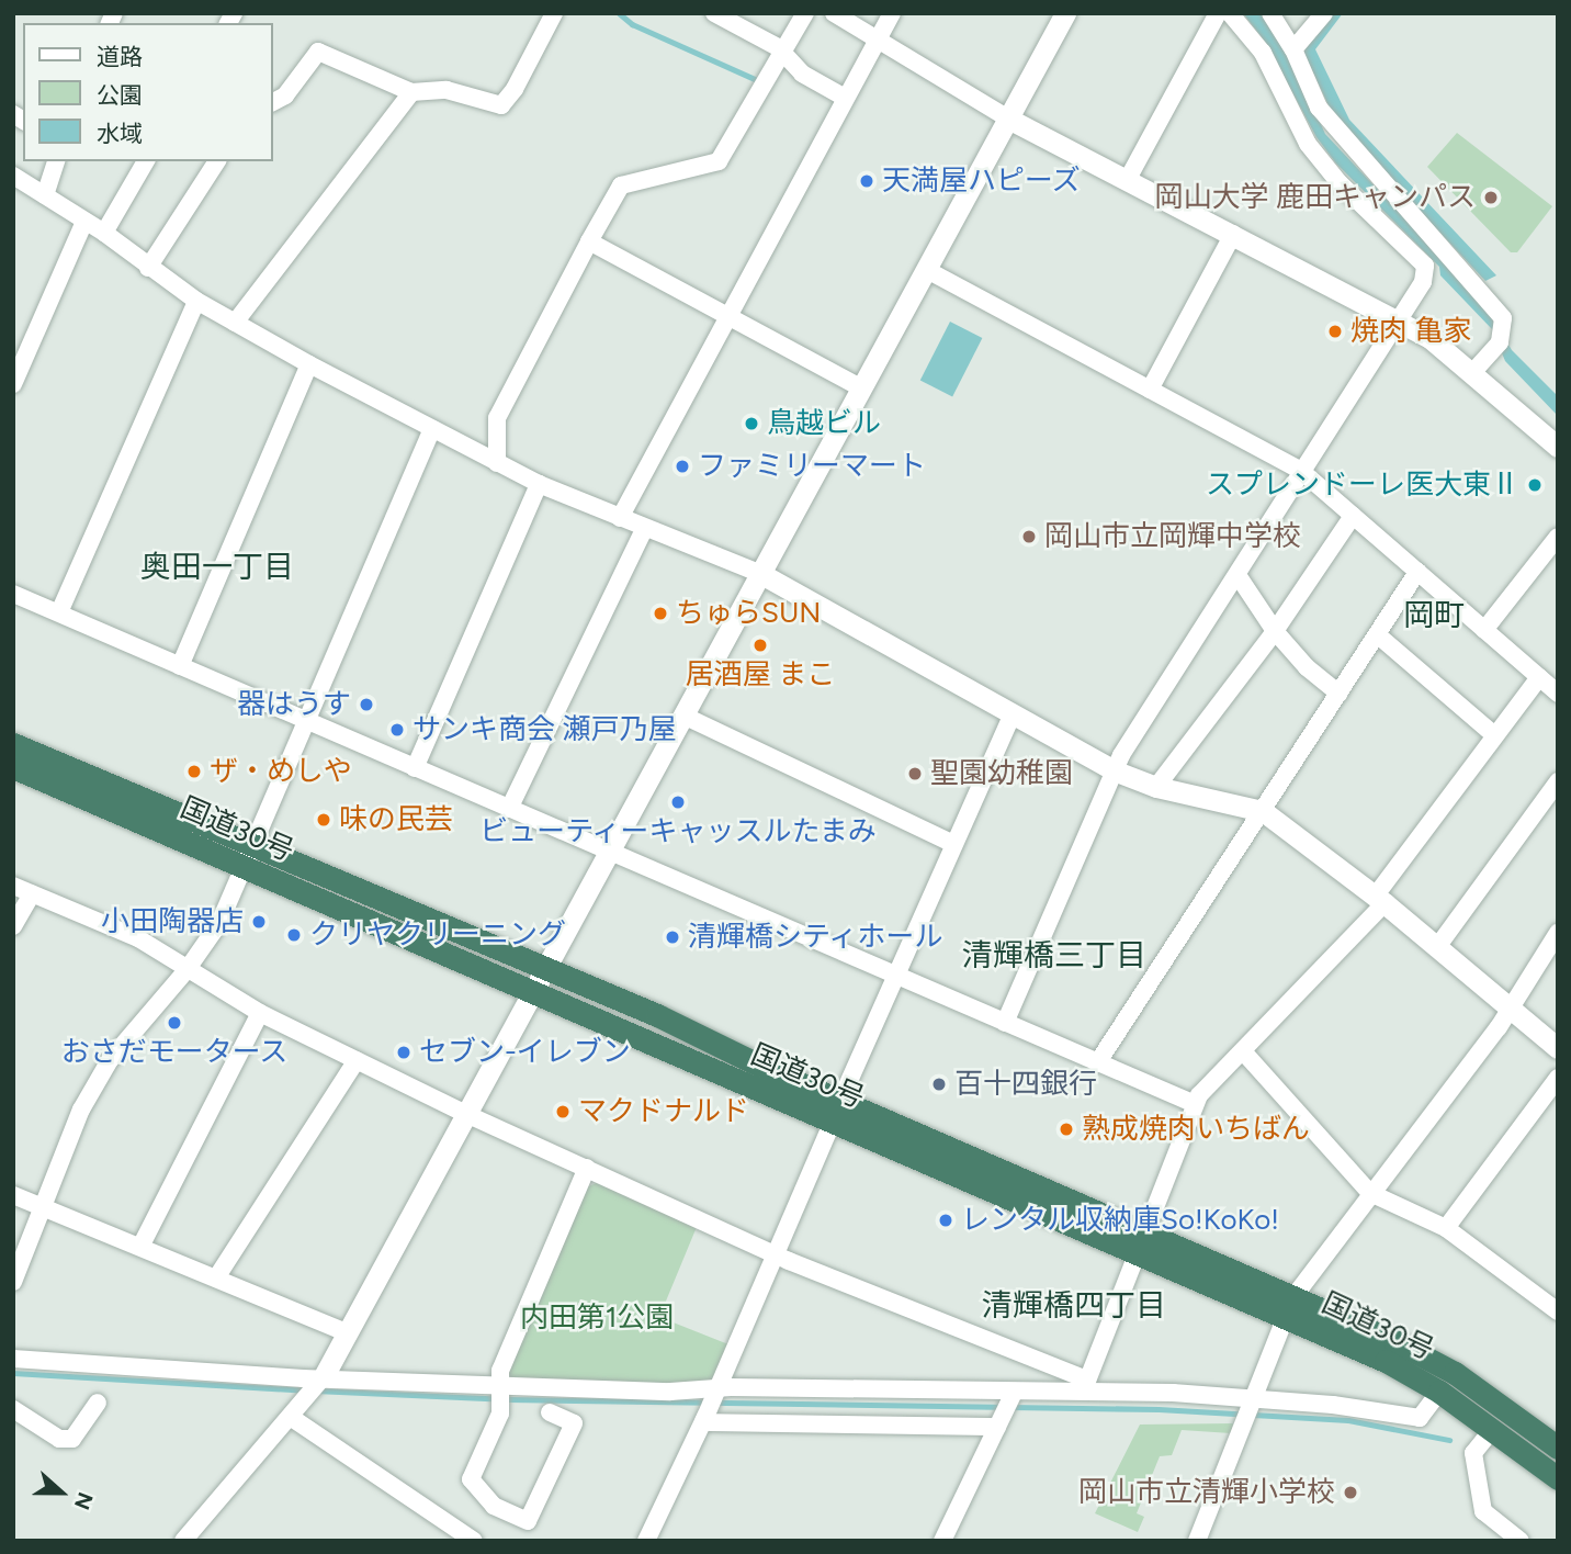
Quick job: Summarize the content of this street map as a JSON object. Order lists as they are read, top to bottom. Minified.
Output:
{"streets":{"highway":["国道30号"]},"districts":["奥田一丁目","岡町","清輝橋三丁目","清輝橋四丁目"],"parks":["内田第1公園"],"places":["天満屋ハピーズ","岡山大学 鹿田キャンパス","焼肉 亀家","鳥越ビル","ファミリーマート","スプレンドーレ医大東Ⅱ","岡山市立岡輝中学校","ちゅらSUN","居酒屋 まこ","器はうす","サンキ商会 瀬戸乃屋","ザ・めしや","聖園幼稚園","ビューティーキャッスルたまみ","味の民芸","小田陶器店","クリヤクリーニング","清輝橋シティホール","おさだモータース","セブン-イレブン","百十四銀行","マクドナルド","熟成焼肉いちばん","レンタル収納庫So!KoKo!","岡山市立清輝小学校"],"legend":["道路","公園","水域"],"north":"right"}
